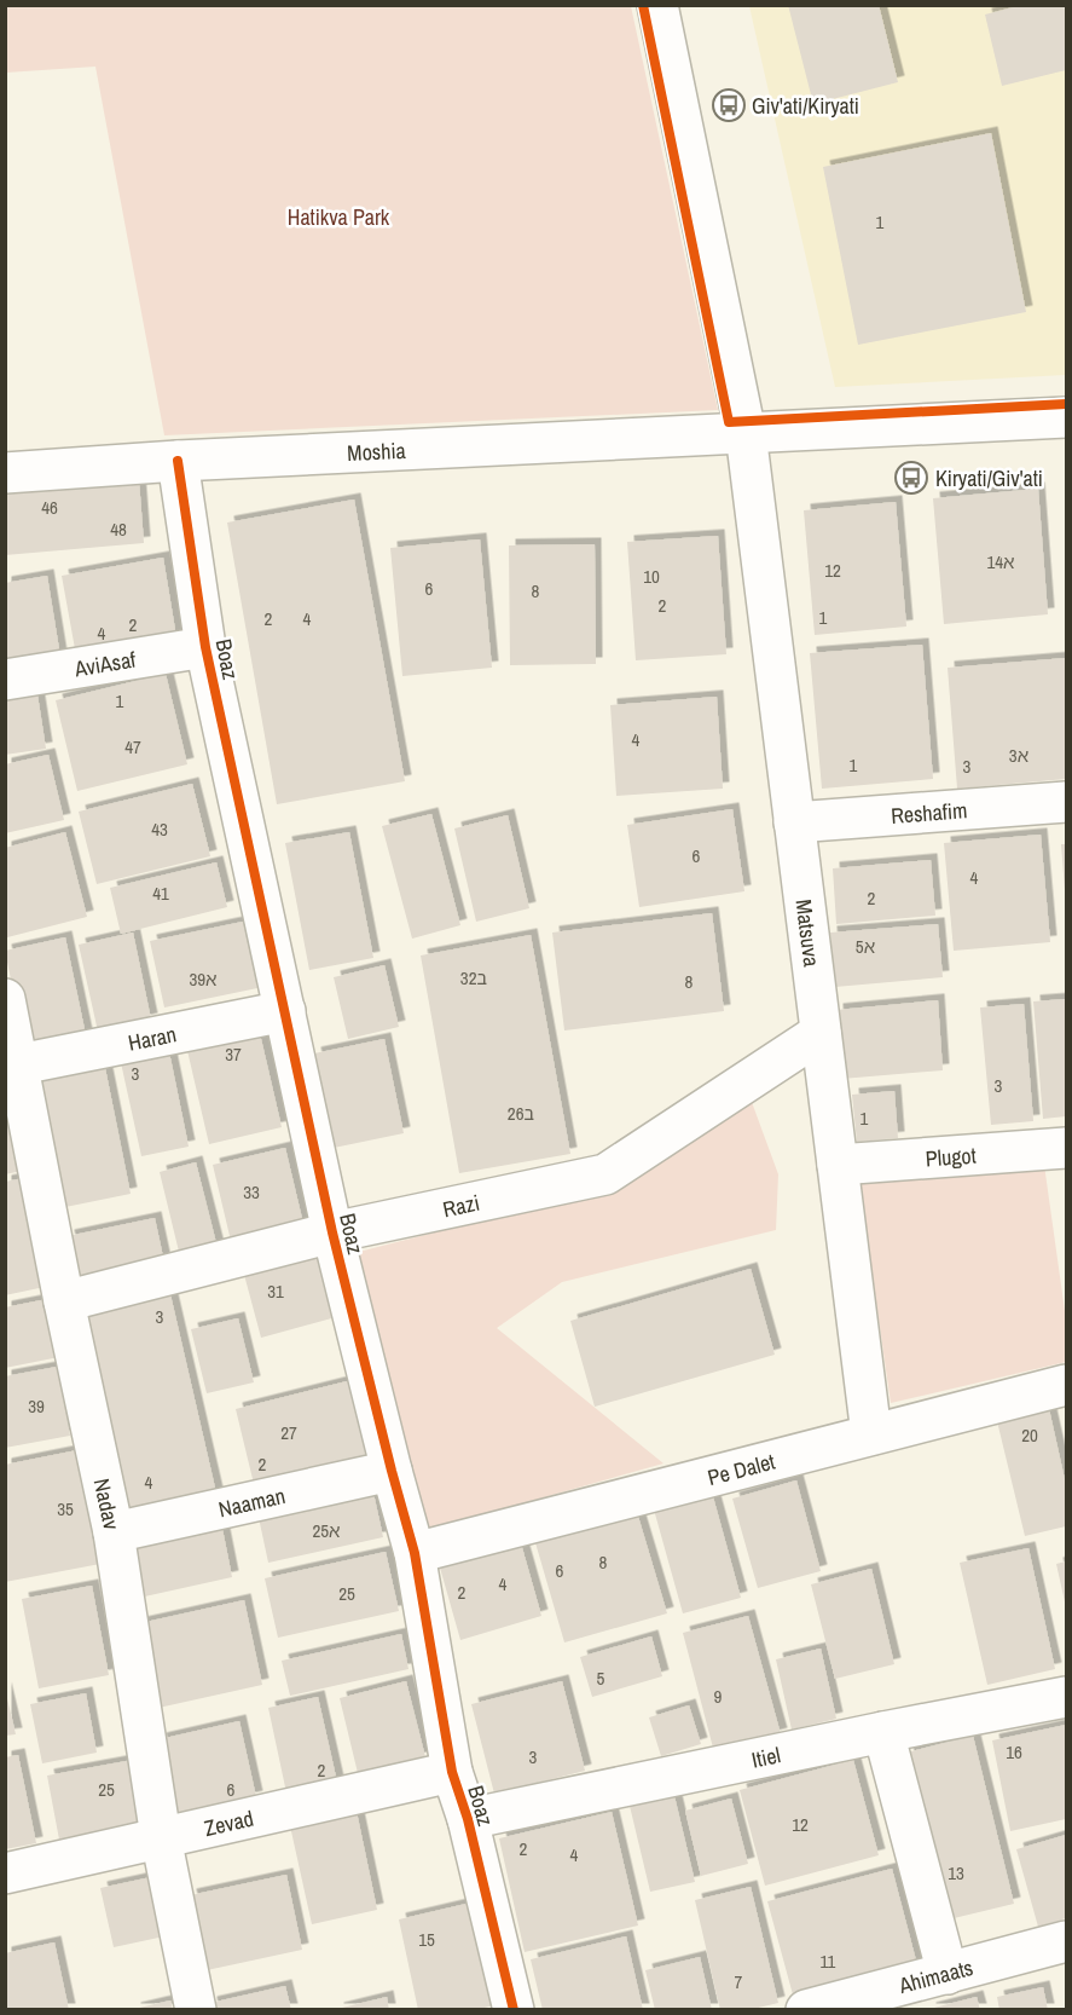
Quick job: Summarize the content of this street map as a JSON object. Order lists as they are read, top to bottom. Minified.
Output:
{"streets":{"street":["Moshia","Boaz","AviAsaf","Reshafim","Matsuva","Haran","Plugot","Razi","Pe Dalet","Naaman","Nadav","Itiel","Zevad","Ahimaats"]},"crossings":[["Moshia","Boaz"],["Moshia","Matsuva"],["Boaz","AviAsaf"],["Boaz","Haran"],["Boaz","Razi"],["Boaz","Pe Dalet"],["Boaz","Naaman"],["Boaz","Itiel"],["Boaz","Zevad"],["Reshafim","Matsuva"],["Matsuva","Plugot"],["Matsuva","Razi"],["Matsuva","Pe Dalet"],["Haran","Nadav"],["Razi","Nadav"],["Naaman","Nadav"],["Nadav","Zevad"]],"parks":["Hatikva Park"],"places":{"bus stop":["Giv'ati/Kiryati","Kiryati/Giv'ati"]},"house_numbers":["1","46","48","14א","12","10","6","8","2","1","2","4","2","4","1","4","47","3א","1","3","43","6","4","41","2","5א","32ב","39א","8","37","3","3","26ב","1","33","31","3","39","27","20","2","4","35","25א","8","6","4","2","25","5","9","16","3","2","25","6","12","2","4","13","15","11","7"]}
